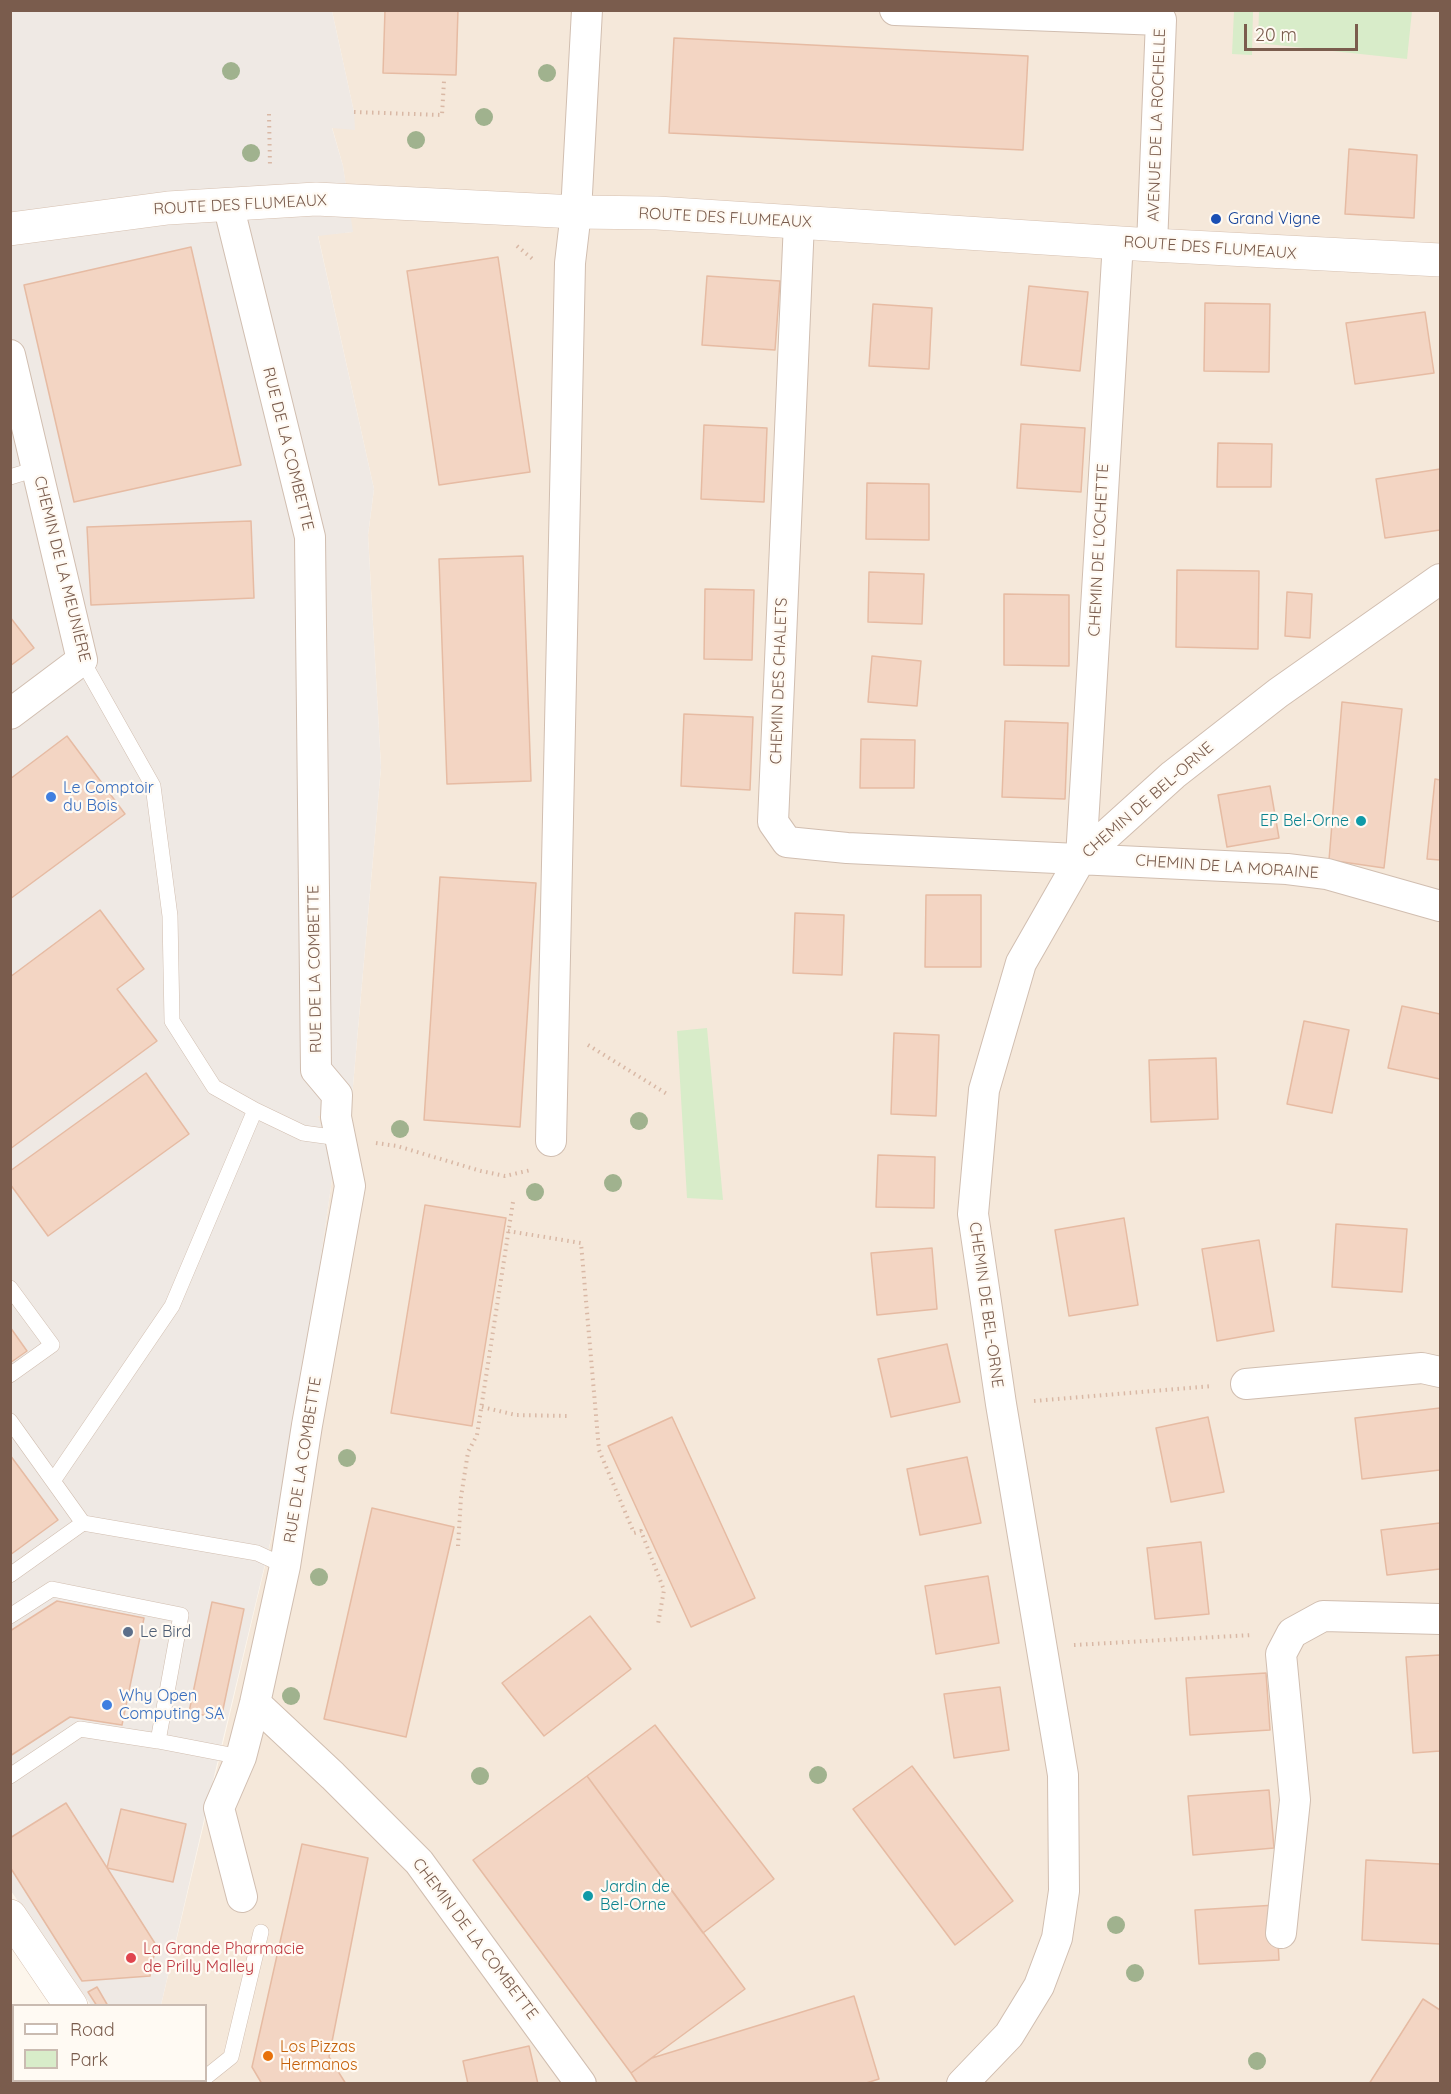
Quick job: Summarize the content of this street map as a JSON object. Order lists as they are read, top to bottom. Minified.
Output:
{"streets":{"street":["AVENUE DE LA ROCHELLE","ROUTE DES FLUMEAUX","RUE DE LA COMBETTE","CHEMIN DE L'OCHETTE","CHEMIN DE LA MEUNIÈRE","CHEMIN DES CHALETS","CHEMIN DE BEL-ORNE","CHEMIN DE LA MORAINE","CHEMIN DE LA COMBETTE"]},"crossings":[["AVENUE DE LA ROCHELLE","ROUTE DES FLUMEAUX"],["ROUTE DES FLUMEAUX","RUE DE LA COMBETTE"],["ROUTE DES FLUMEAUX","CHEMIN DE L'OCHETTE"],["ROUTE DES FLUMEAUX","CHEMIN DES CHALETS"],["RUE DE LA COMBETTE","CHEMIN DE LA MEUNIÈRE"],["RUE DE LA COMBETTE","CHEMIN DE LA COMBETTE"],["CHEMIN DE L'OCHETTE","CHEMIN DES CHALETS"],["CHEMIN DE L'OCHETTE","CHEMIN DE BEL-ORNE"],["CHEMIN DE L'OCHETTE","CHEMIN DE LA MORAINE"],["CHEMIN DES CHALETS","CHEMIN DE BEL-ORNE"],["CHEMIN DES CHALETS","CHEMIN DE LA MORAINE"],["CHEMIN DE BEL-ORNE","CHEMIN DE LA MORAINE"]],"places":["Grand Vigne","Le Comptoir du Bois","EP Bel-Orne","Le Bird","Why Open Computing SA","Jardin de Bel-Orne","La Grande Pharmacie de Prilly Malley","Los Pizzas Hermanos"],"legend":["Road","Park"],"scale_bar":"20 m"}
